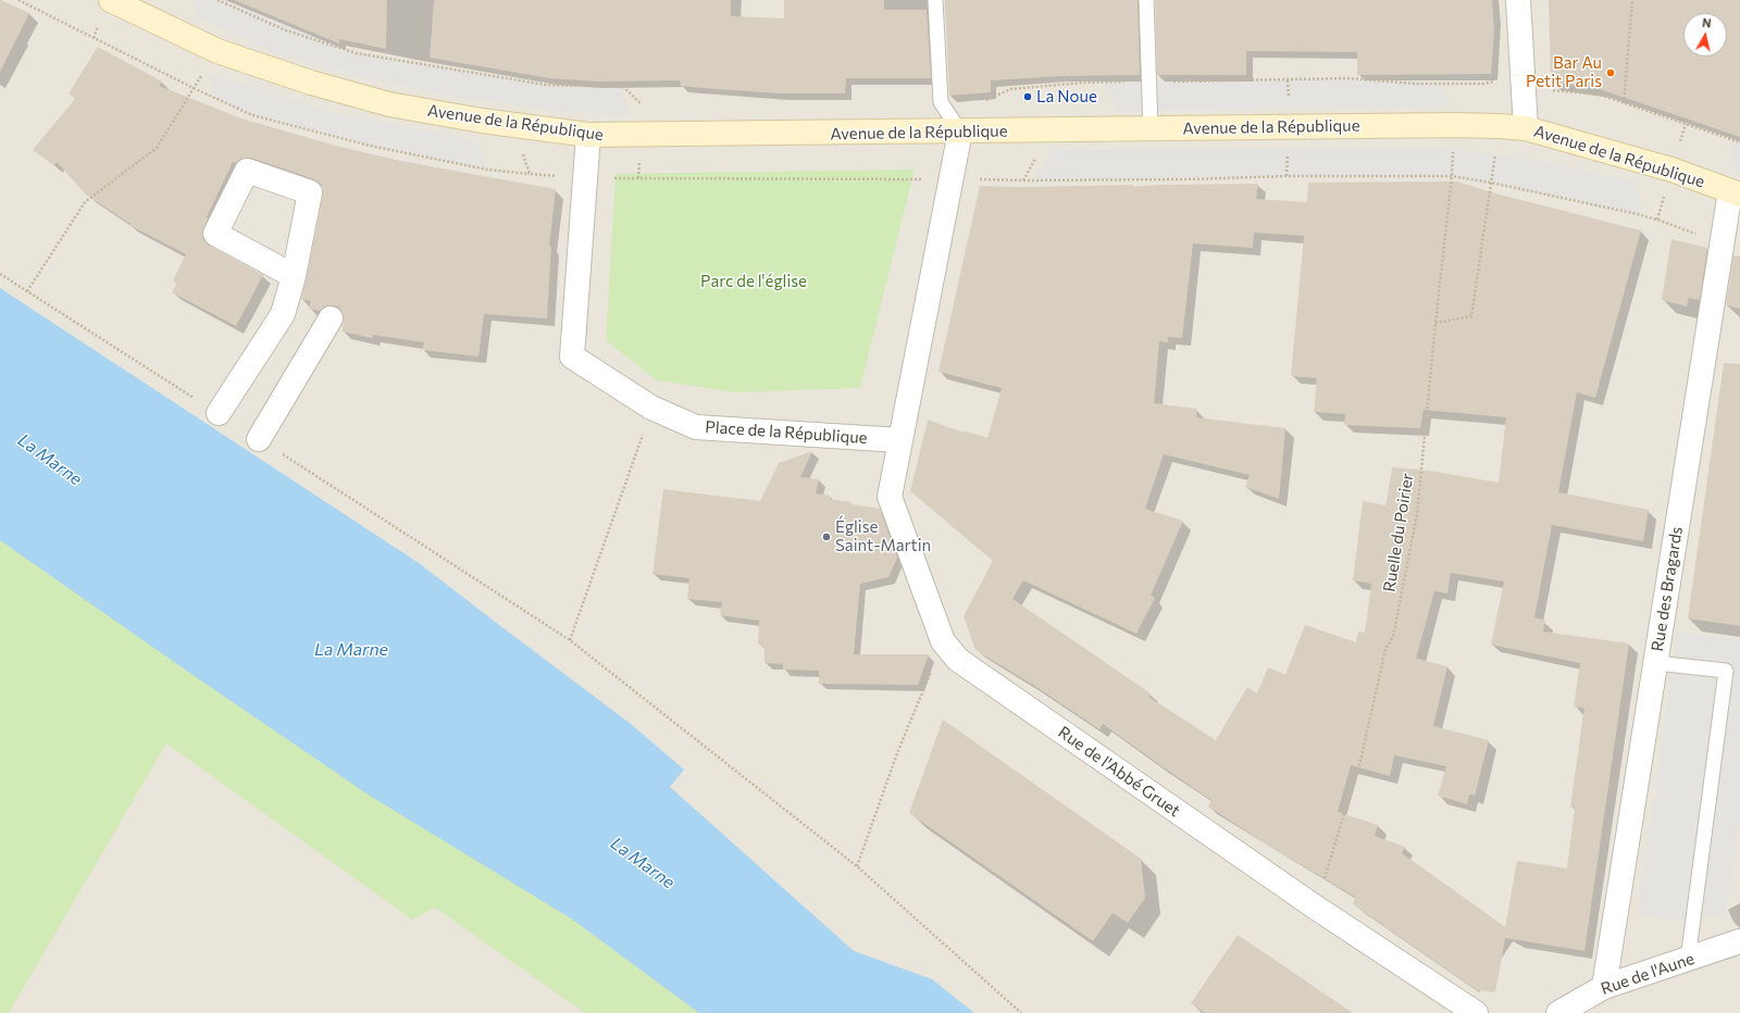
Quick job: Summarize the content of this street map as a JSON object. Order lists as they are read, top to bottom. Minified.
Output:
{"streets":{"main road":["Avenue de la République"],"street":["Place de la République","Rue des Bragards","Rue de l'Abbé Gruet","Rue de l'Aune"],"path":["Ruelle du Poirier"]},"crossings":[["Avenue de la République","Place de la République"],["Avenue de la République","Ruelle du Poirier"],["Avenue de la République","Rue des Bragards"],["Place de la République","Rue de l'Abbé Gruet"],["Ruelle du Poirier","Rue de l'Abbé Gruet"],["Rue des Bragards","Rue de l'Aune"]],"water":["La Marne"],"parks":["Parc de l'église"],"places":["Bar Au Petit Paris","La Noue","Église Saint-Martin"],"north":"top"}
